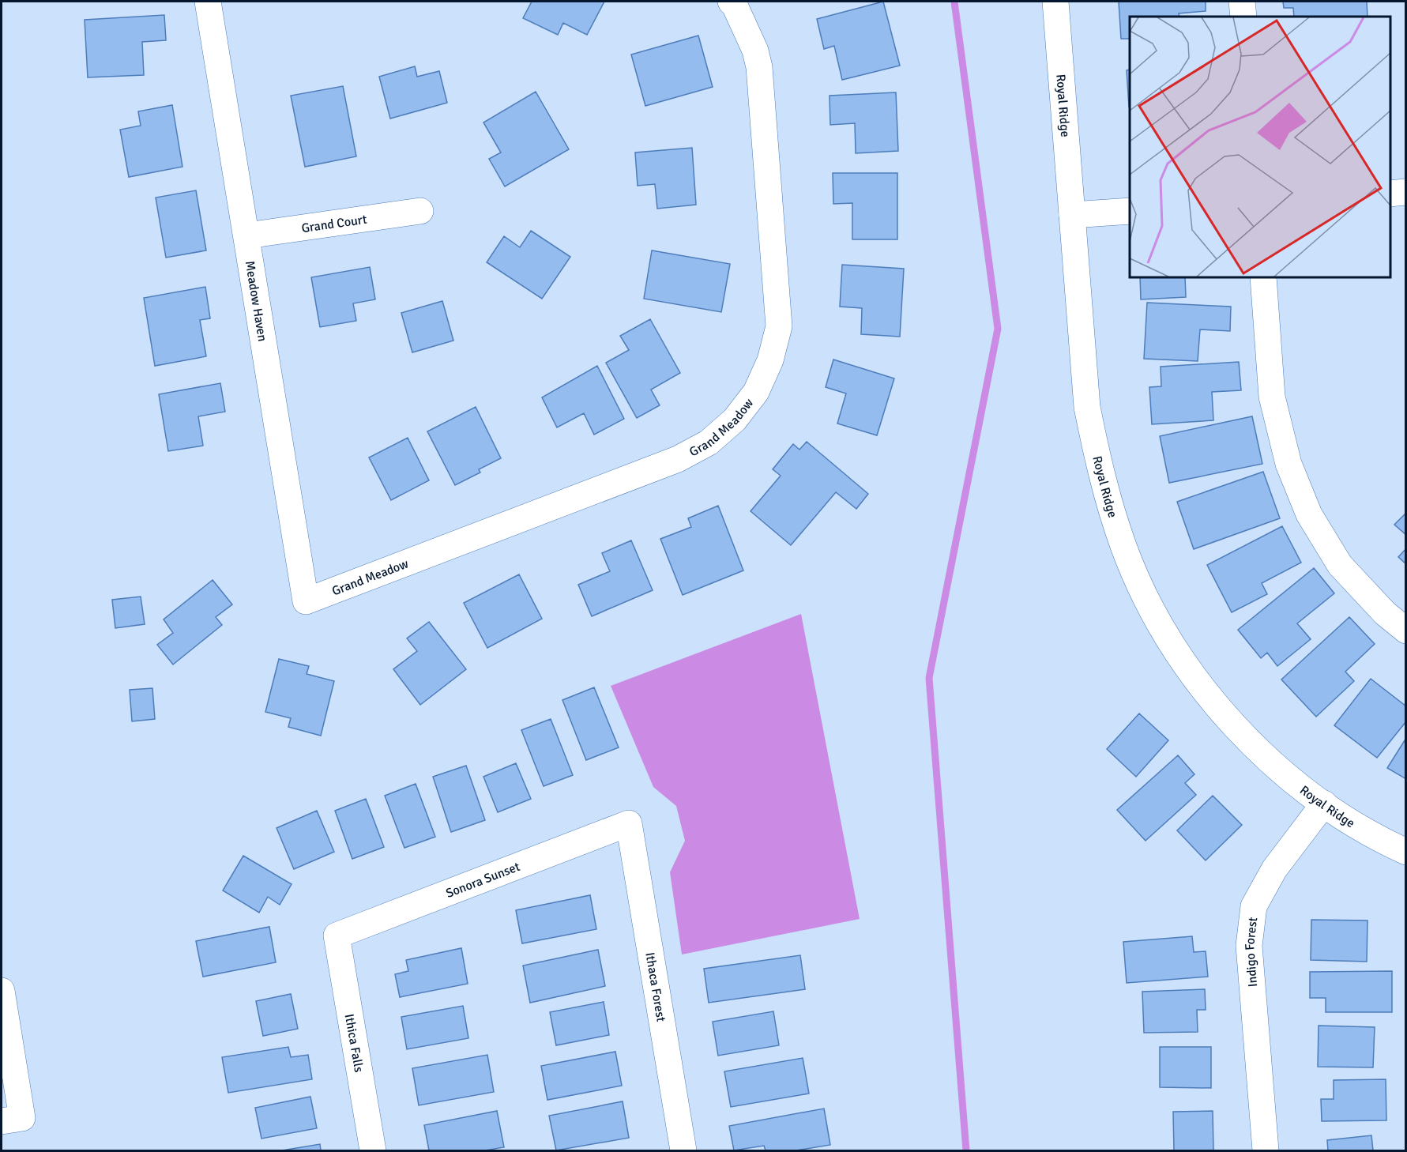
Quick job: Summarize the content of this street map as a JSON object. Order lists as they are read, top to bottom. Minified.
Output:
{"streets":{"street":["Royal Ridge","Grand Court","Meadow Haven","Grand Meadow","Sonora Sunset","Indigo Forest","Ithaca Forest","Ithica Falls"]},"crossings":[["Royal Ridge","Indigo Forest"],["Grand Court","Meadow Haven"],["Meadow Haven","Grand Meadow"],["Sonora Sunset","Ithaca Forest"],["Sonora Sunset","Ithica Falls"]]}
